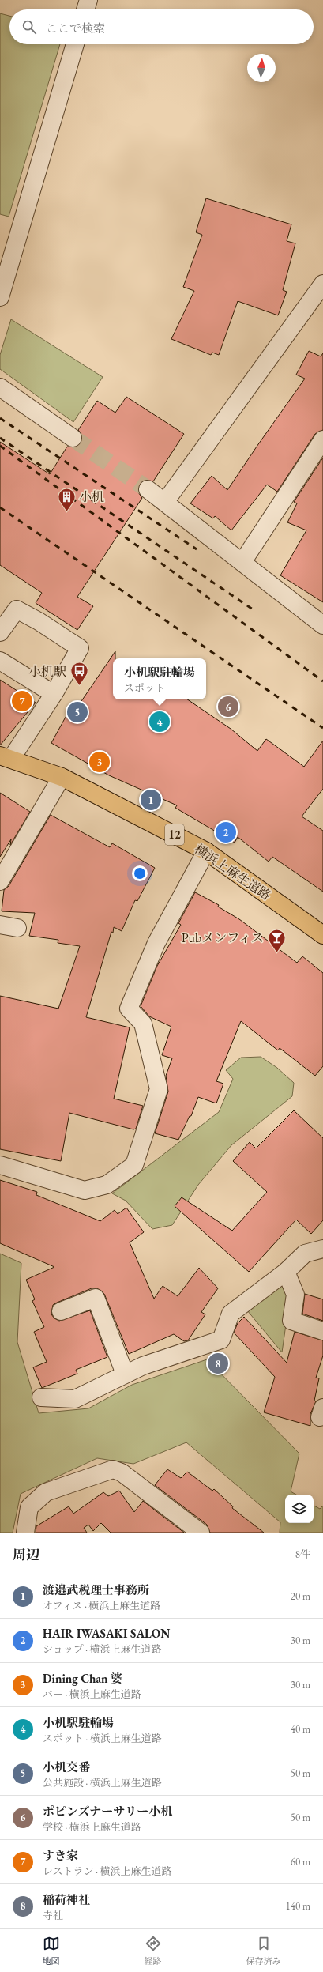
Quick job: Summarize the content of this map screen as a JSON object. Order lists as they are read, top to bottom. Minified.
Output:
{"streets":{"main road":["12","横浜上麻生道路"]},"places":{"building":["小机"],"bus stop":["小机駅"],"bar":["Pubメンフィス"]},"north":"top","page":{"search":"ここで検索","popup":["小机駅駐輪場","スポット"],"pins":["7","6","5","4","3","1","2","8"],"heading":["周辺","8件"],"list":[{"mark":"1","name":"渡邉武税理士事務所","note":"オフィス · 横浜上麻生道路","value":"20 m"},{"mark":"2","name":"HAIR IWASAKI SALON","note":"ショップ · 横浜上麻生道路","value":"30 m"},{"mark":"3","name":"Dining Chan 婆","note":"バー · 横浜上麻生道路","value":"30 m"},{"mark":"4","name":"小机駅駐輪場","note":"スポット · 横浜上麻生道路","value":"40 m"},{"mark":"5","name":"小机交番","note":"公共施設 · 横浜上麻生道路","value":"50 m"},{"mark":"6","name":"ポピンズナーサリー小机","note":"学校 · 横浜上麻生道路","value":"50 m"},{"mark":"7","name":"すき家","note":"レストラン · 横浜上麻生道路","value":"60 m"},{"mark":"8","name":"稲荷神社","note":"寺社","value":"140 m"}],"nav":["地図","経路","保存済み"]}}
